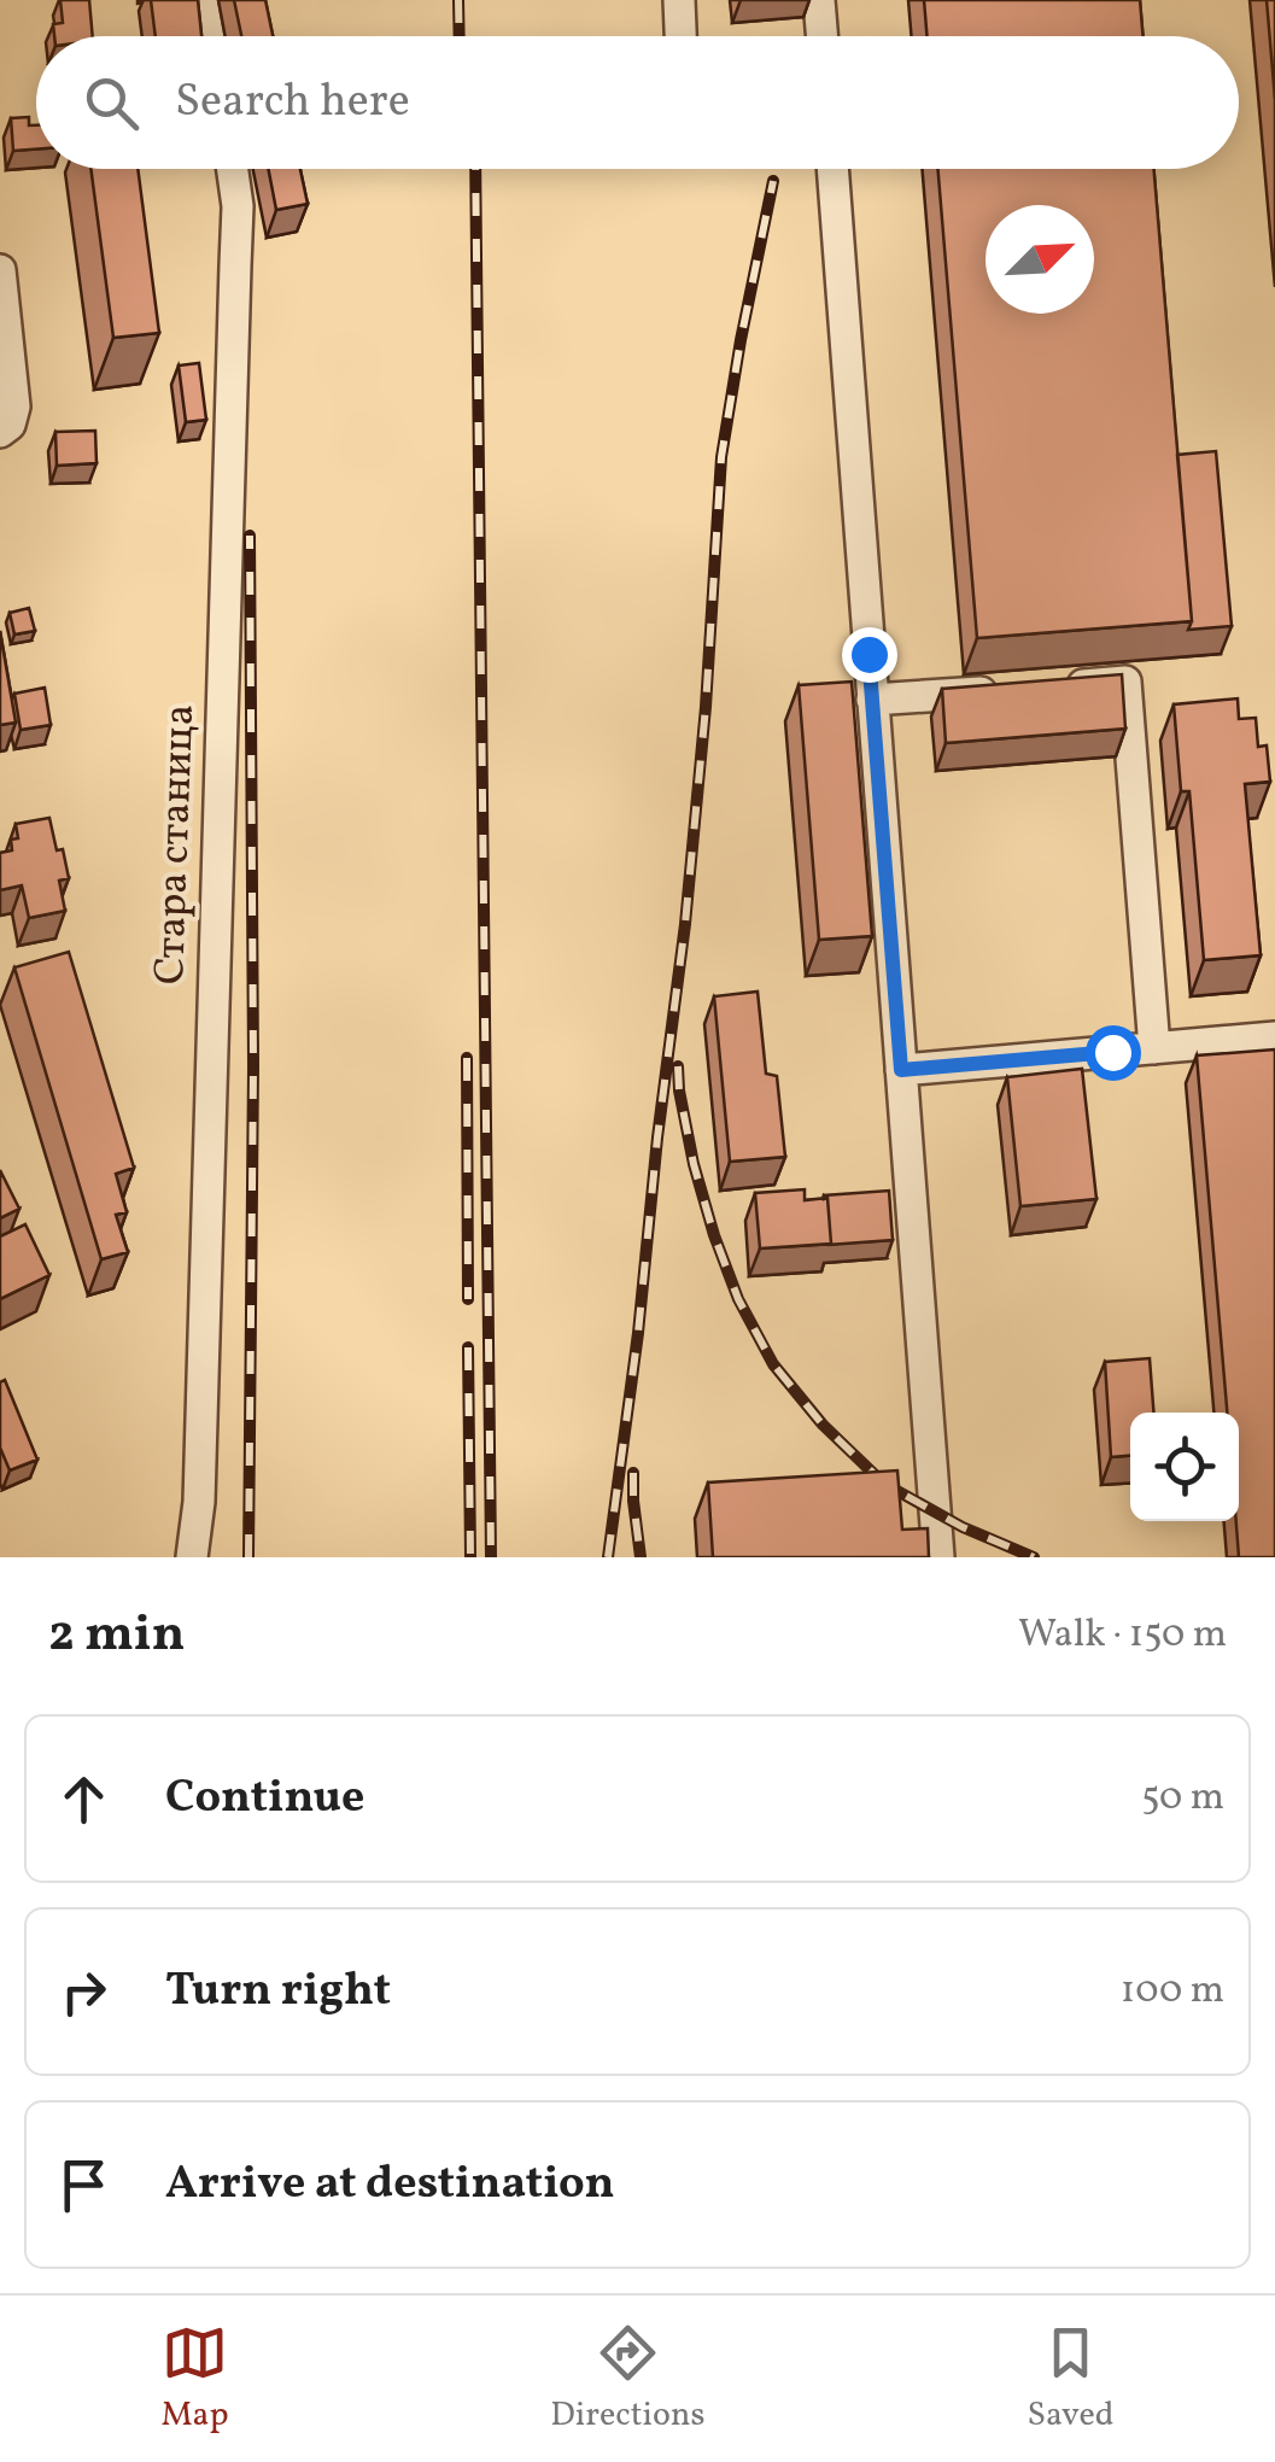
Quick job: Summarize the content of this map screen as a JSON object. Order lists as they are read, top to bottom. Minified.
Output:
{"streets":{"street":["Стара станица"]},"north":"top right","page":{"search":"Search here","heading":["2 min","Walk · 150 m"],"list":[["Continue","50 m"],["Turn right","100 m"],"Arrive at destination"],"nav":["Map","Directions","Saved"]}}
